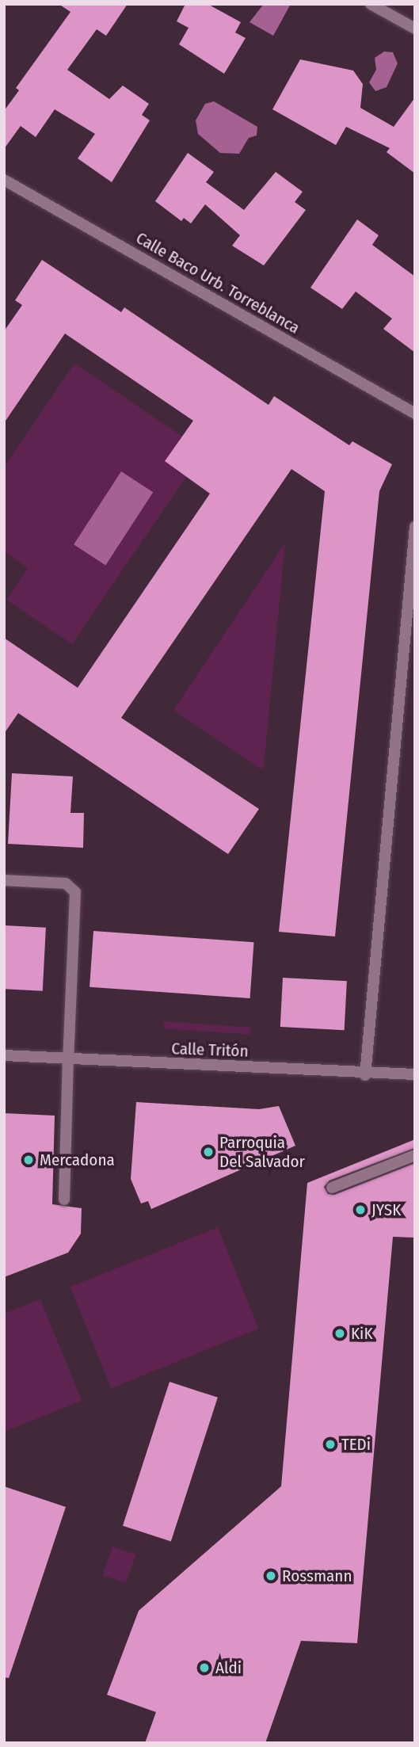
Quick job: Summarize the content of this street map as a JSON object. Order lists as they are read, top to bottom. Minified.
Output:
{"streets":{"street":["Calle Baco Urb. Torreblanca","Calle Tritón"]},"places":["Parroquia Del Salvador","Mercadona","JYSK","KiK","TEDi","Rossmann","Aldi"]}
